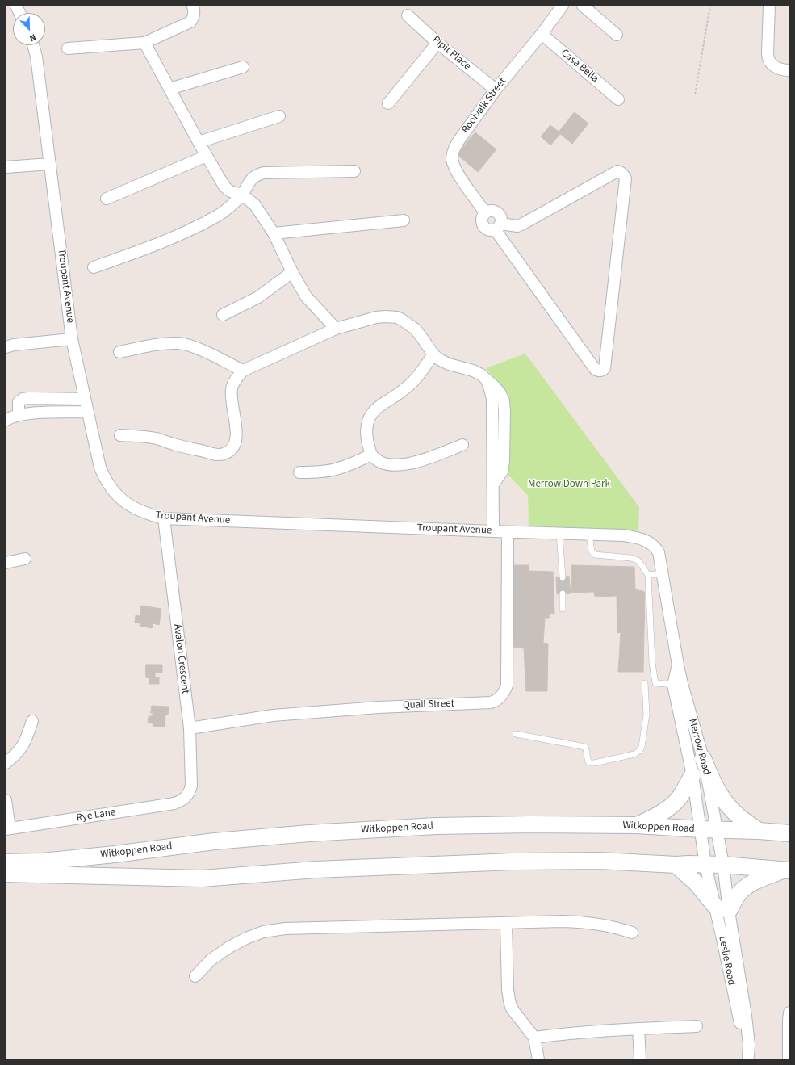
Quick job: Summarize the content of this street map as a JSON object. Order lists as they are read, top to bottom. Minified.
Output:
{"streets":{"main road":["Witkoppen Road"],"street":["Pipit Place","Casa Bella","Rooivalk Street","Troupant Avenue","Avalon Crescent","Quail Street","Merrow Road","Rye Lane","Leslie Road"]},"crossings":[["Pipit Place","Rooivalk Street"],["Casa Bella","Rooivalk Street"],["Troupant Avenue","Avalon Crescent"],["Troupant Avenue","Quail Street"],["Troupant Avenue","Merrow Road"],["Avalon Crescent","Quail Street"],["Avalon Crescent","Rye Lane"],["Merrow Road","Witkoppen Road"],["Merrow Road","Leslie Road"],["Witkoppen Road","Leslie Road"]],"parks":["Merrow Down Park"],"north":"bottom right"}
